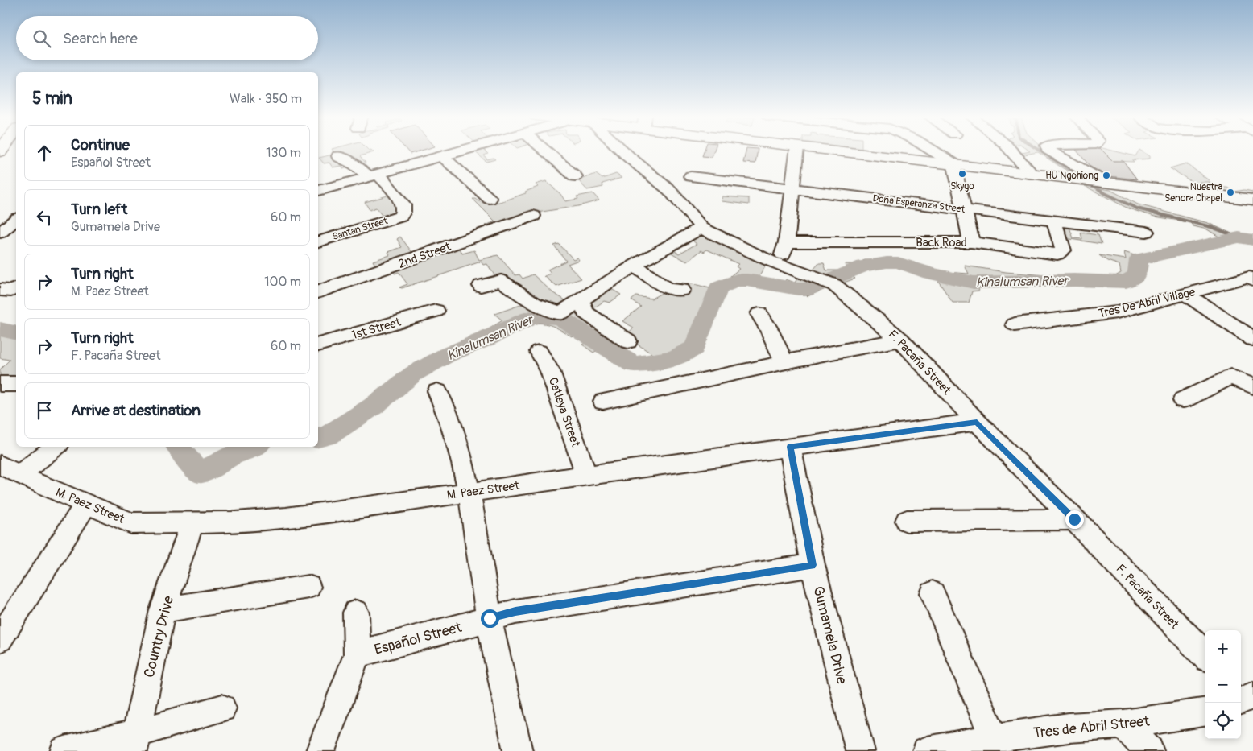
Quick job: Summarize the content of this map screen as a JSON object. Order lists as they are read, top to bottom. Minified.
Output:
{"streets":{"street":["Doña Esperanza Street","Santan Street","Back Road","2nd Street","Tres De Abril Village","1st Street","F. Pacaña Street","Catleya Street","M. Paez Street","Gumamela Drive","Country Drive","Español Street","Tres de Abril Street"]},"crossings":[["Doña Esperanza Street","Back Road"],["F. Pacaña Street","M. Paez Street"],["Catleya Street","M. Paez Street"],["M. Paez Street","Gumamela Drive"],["M. Paez Street","Country Drive"],["Gumamela Drive","Español Street"]],"water":["Kinalumsan River"],"places":["Skygo","HU Ngohiong","Nuestra Senora Chapel"],"page":{"search":"Search here","heading":["5 min","Walk · 350 m"],"list":[["Continue","Español Street","130 m"],["Turn left","Gumamela Drive","60 m"],["Turn right","M. Paez Street","100 m"],["Turn right","F. Pacaña Street","60 m"],"Arrive at destination"],"map_buttons":["+","−"]}}
